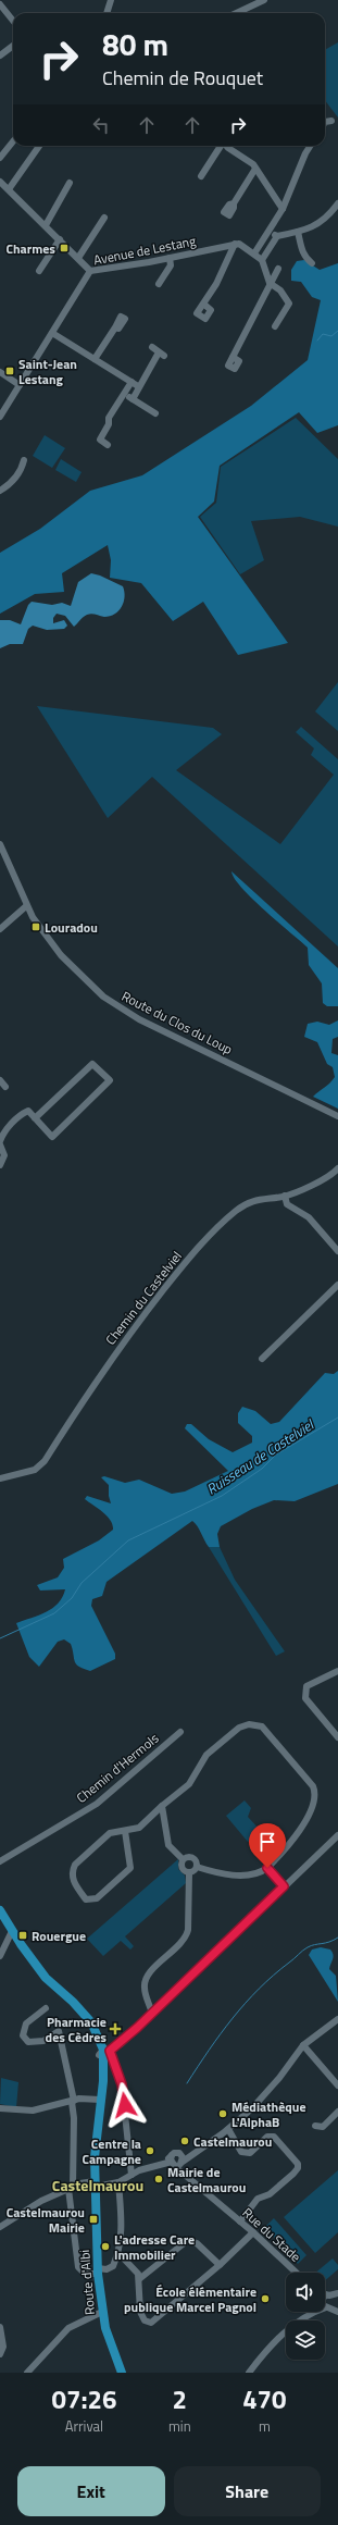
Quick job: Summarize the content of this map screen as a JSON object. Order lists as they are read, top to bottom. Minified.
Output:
{"streets":{"main road":["Route d'Albi"],"street":["Avenue de Lestang","Route du Clos du Loup","Chemin du Castelviel","Chemin d'Hermols","Rue du Stade"]},"districts":["Castelmaurou"],"water":["Ruisseau de Castelviel"],"places":{"transit":["Charmes","Saint-Jean Lestang","Louradou","Rouergue","Castelmaurou Mairie"],"health":["Pharmacie des Cèdres"],"other":["Médiathèque L'AlphaB","Castelmaurou","Centre la Campagne","Mairie de Castelmaurou","L'adresse Care Immobilier","École élémentaire publique Marcel Pagnol"]},"page":{"turn":["80 m","Chemin de Rouquet"],"eta":["07:26","Arrival","2","min","470","m"],"buttons":["Exit","Share"]}}
